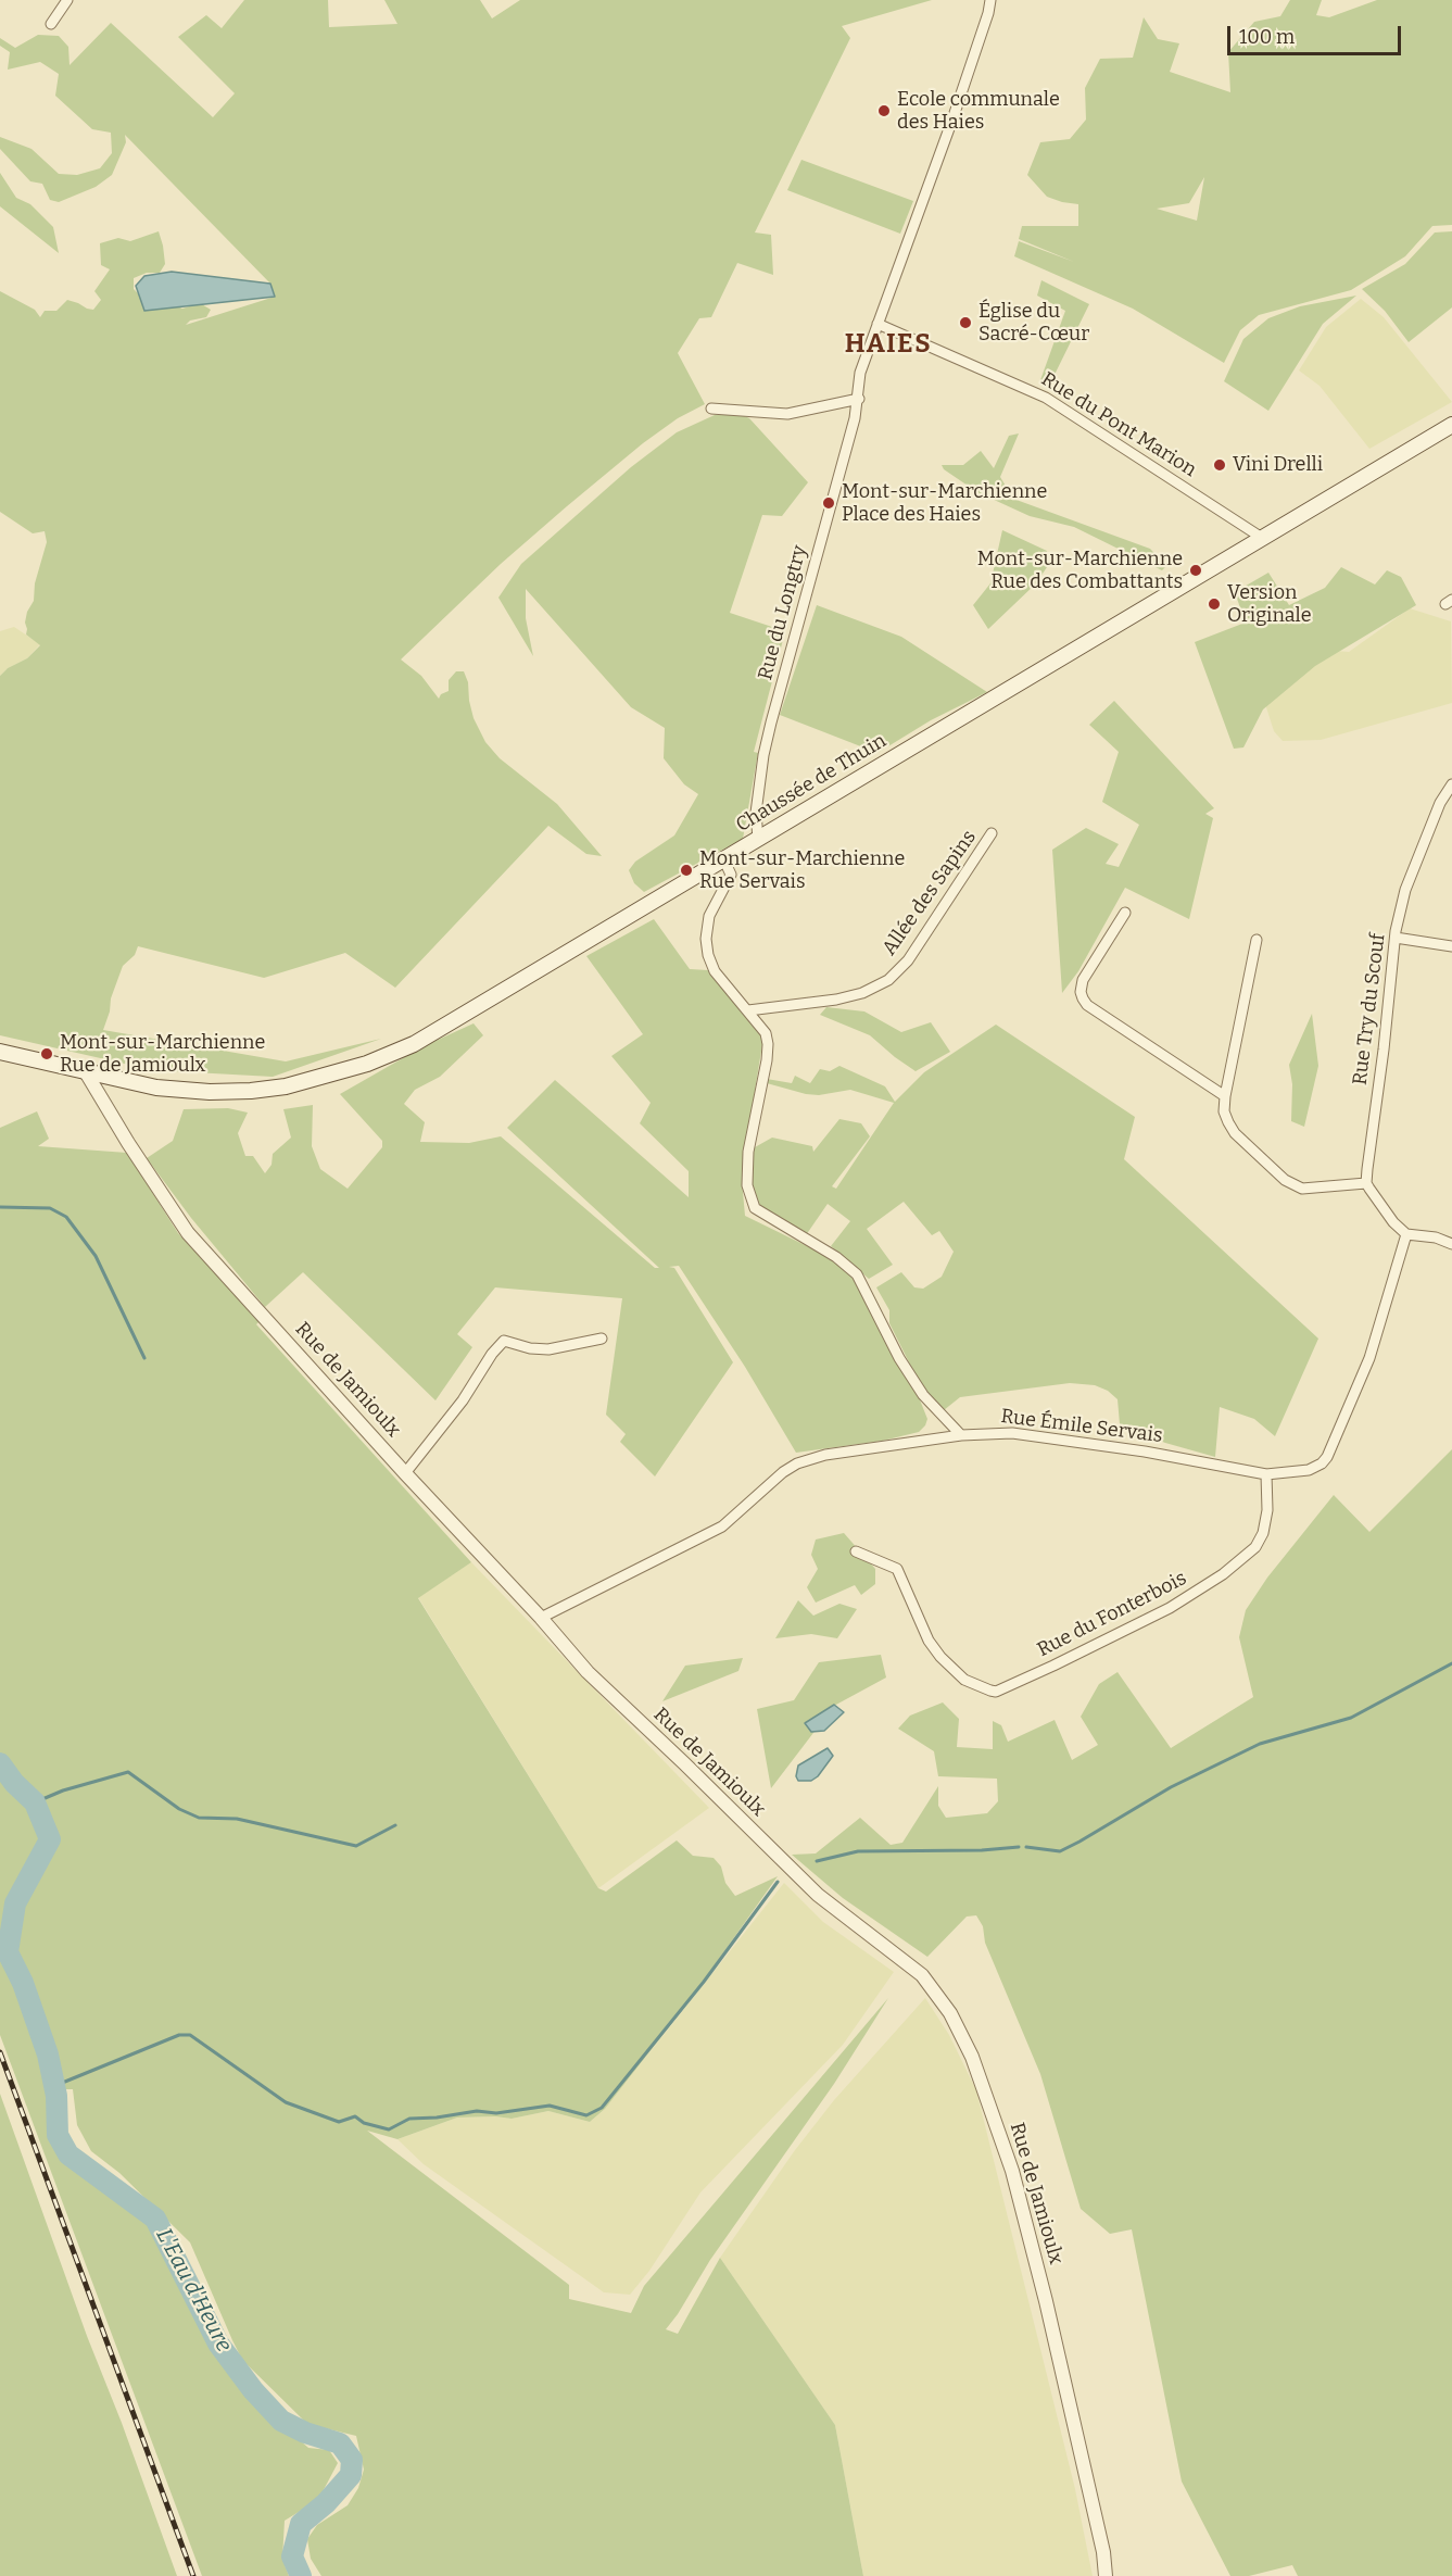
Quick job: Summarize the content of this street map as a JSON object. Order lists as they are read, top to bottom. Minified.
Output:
{"streets":{"main road":["Chaussée de Thuin"],"street":["Rue du Pont Marion","Rue du Longtry","Allée des Sapins","Rue Try du Scouf","Rue de Jamioulx","Rue Émile Servais","Rue du Fonterbois"]},"crossings":[["Rue du Pont Marion","Rue du Longtry"],["Rue du Pont Marion","Chaussée de Thuin"],["Rue du Longtry","Chaussée de Thuin"],["Chaussée de Thuin","Rue de Jamioulx"],["Rue de Jamioulx","Rue Émile Servais"],["Rue Émile Servais","Rue du Fonterbois"]],"districts":["HAIES"],"water":["L'Eau d'Heure"],"places":["Ecole communale des Haies","Église du Sacré-Cœur","Vini Drelli","Mont-sur-Marchienne Place des Haies","Mont-sur-Marchienne Rue des Combattants","Version Originale","Mont-sur-Marchienne Rue Servais","Mont-sur-Marchienne Rue de Jamioulx"],"scale_bar":"100 m"}
